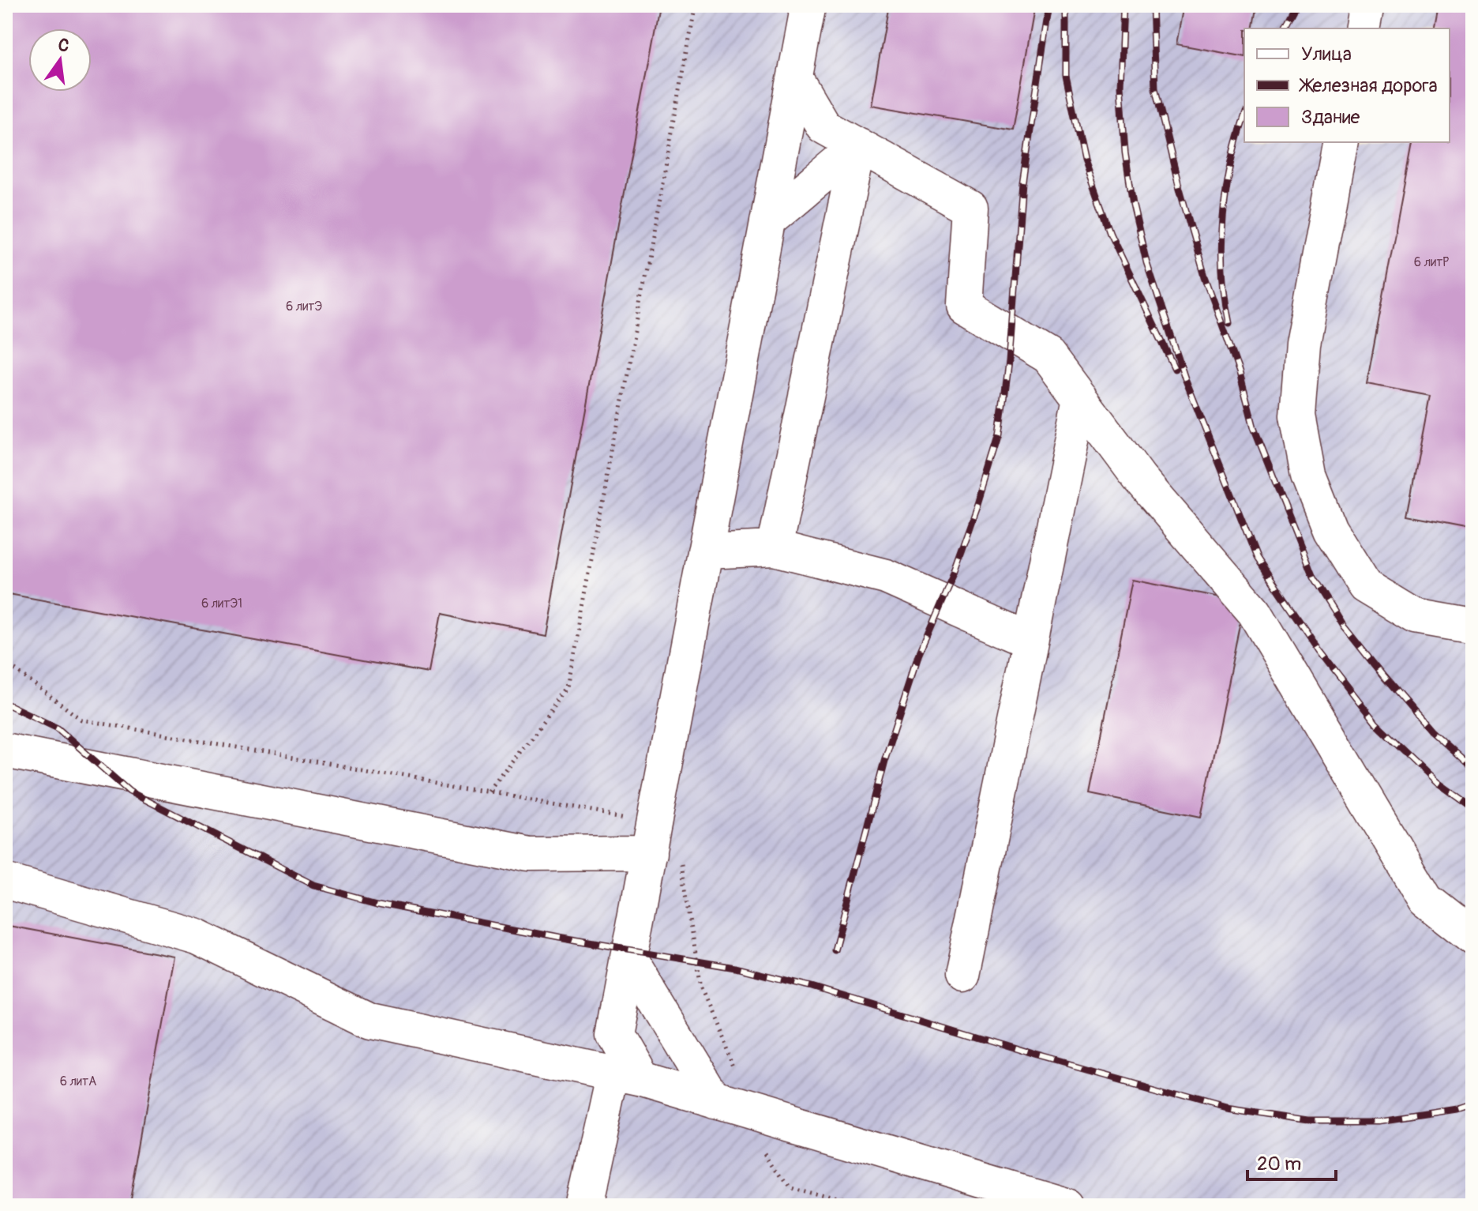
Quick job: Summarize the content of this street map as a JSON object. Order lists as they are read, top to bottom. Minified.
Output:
{"house_numbers":["6 литР","6 литЭ","6 литЭ1","6 литА"],"legend":["Улица","Железная дорога","Здание"],"scale_bar":"20 m","north":"top"}
